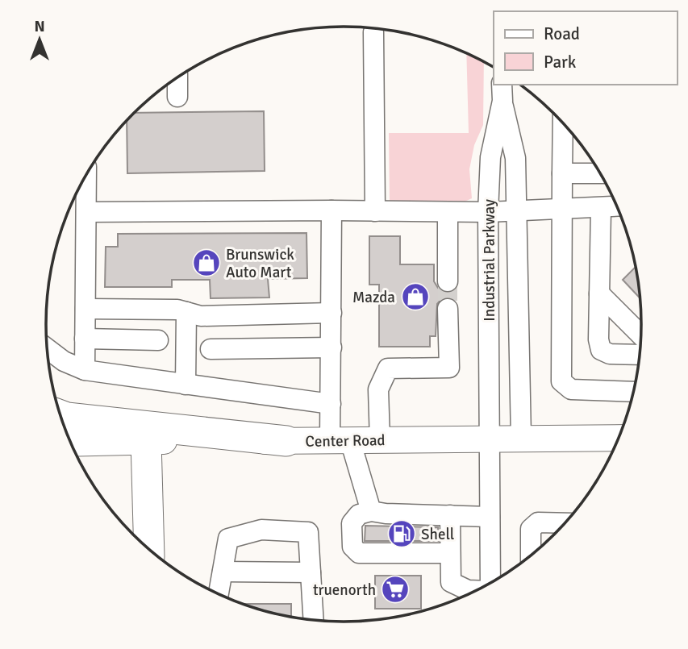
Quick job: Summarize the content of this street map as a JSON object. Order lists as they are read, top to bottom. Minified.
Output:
{"streets":{"main road":["Center Road"],"street":["Industrial Parkway"]},"crossings":[["Industrial Parkway","Center Road"]],"places":{"shop":["Brunswick Auto Mart","Mazda"],"fuel station":["Shell"],"supermarket":["truenorth"]},"legend":["Road","Park"],"north":"top"}
